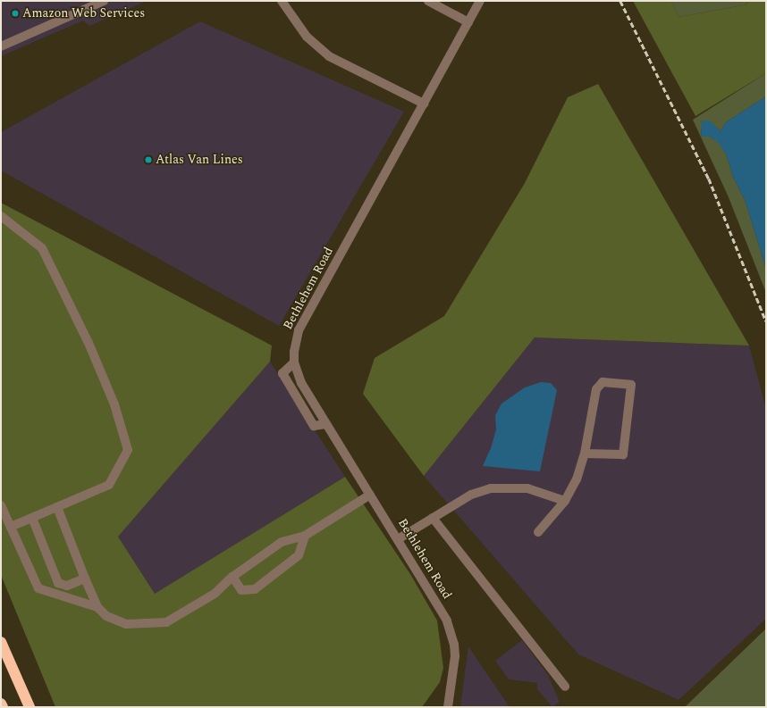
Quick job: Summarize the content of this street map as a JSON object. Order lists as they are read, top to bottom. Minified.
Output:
{"streets":{"street":["Bethlehem Road"]},"places":["Amazon Web Services","Atlas Van Lines"]}
